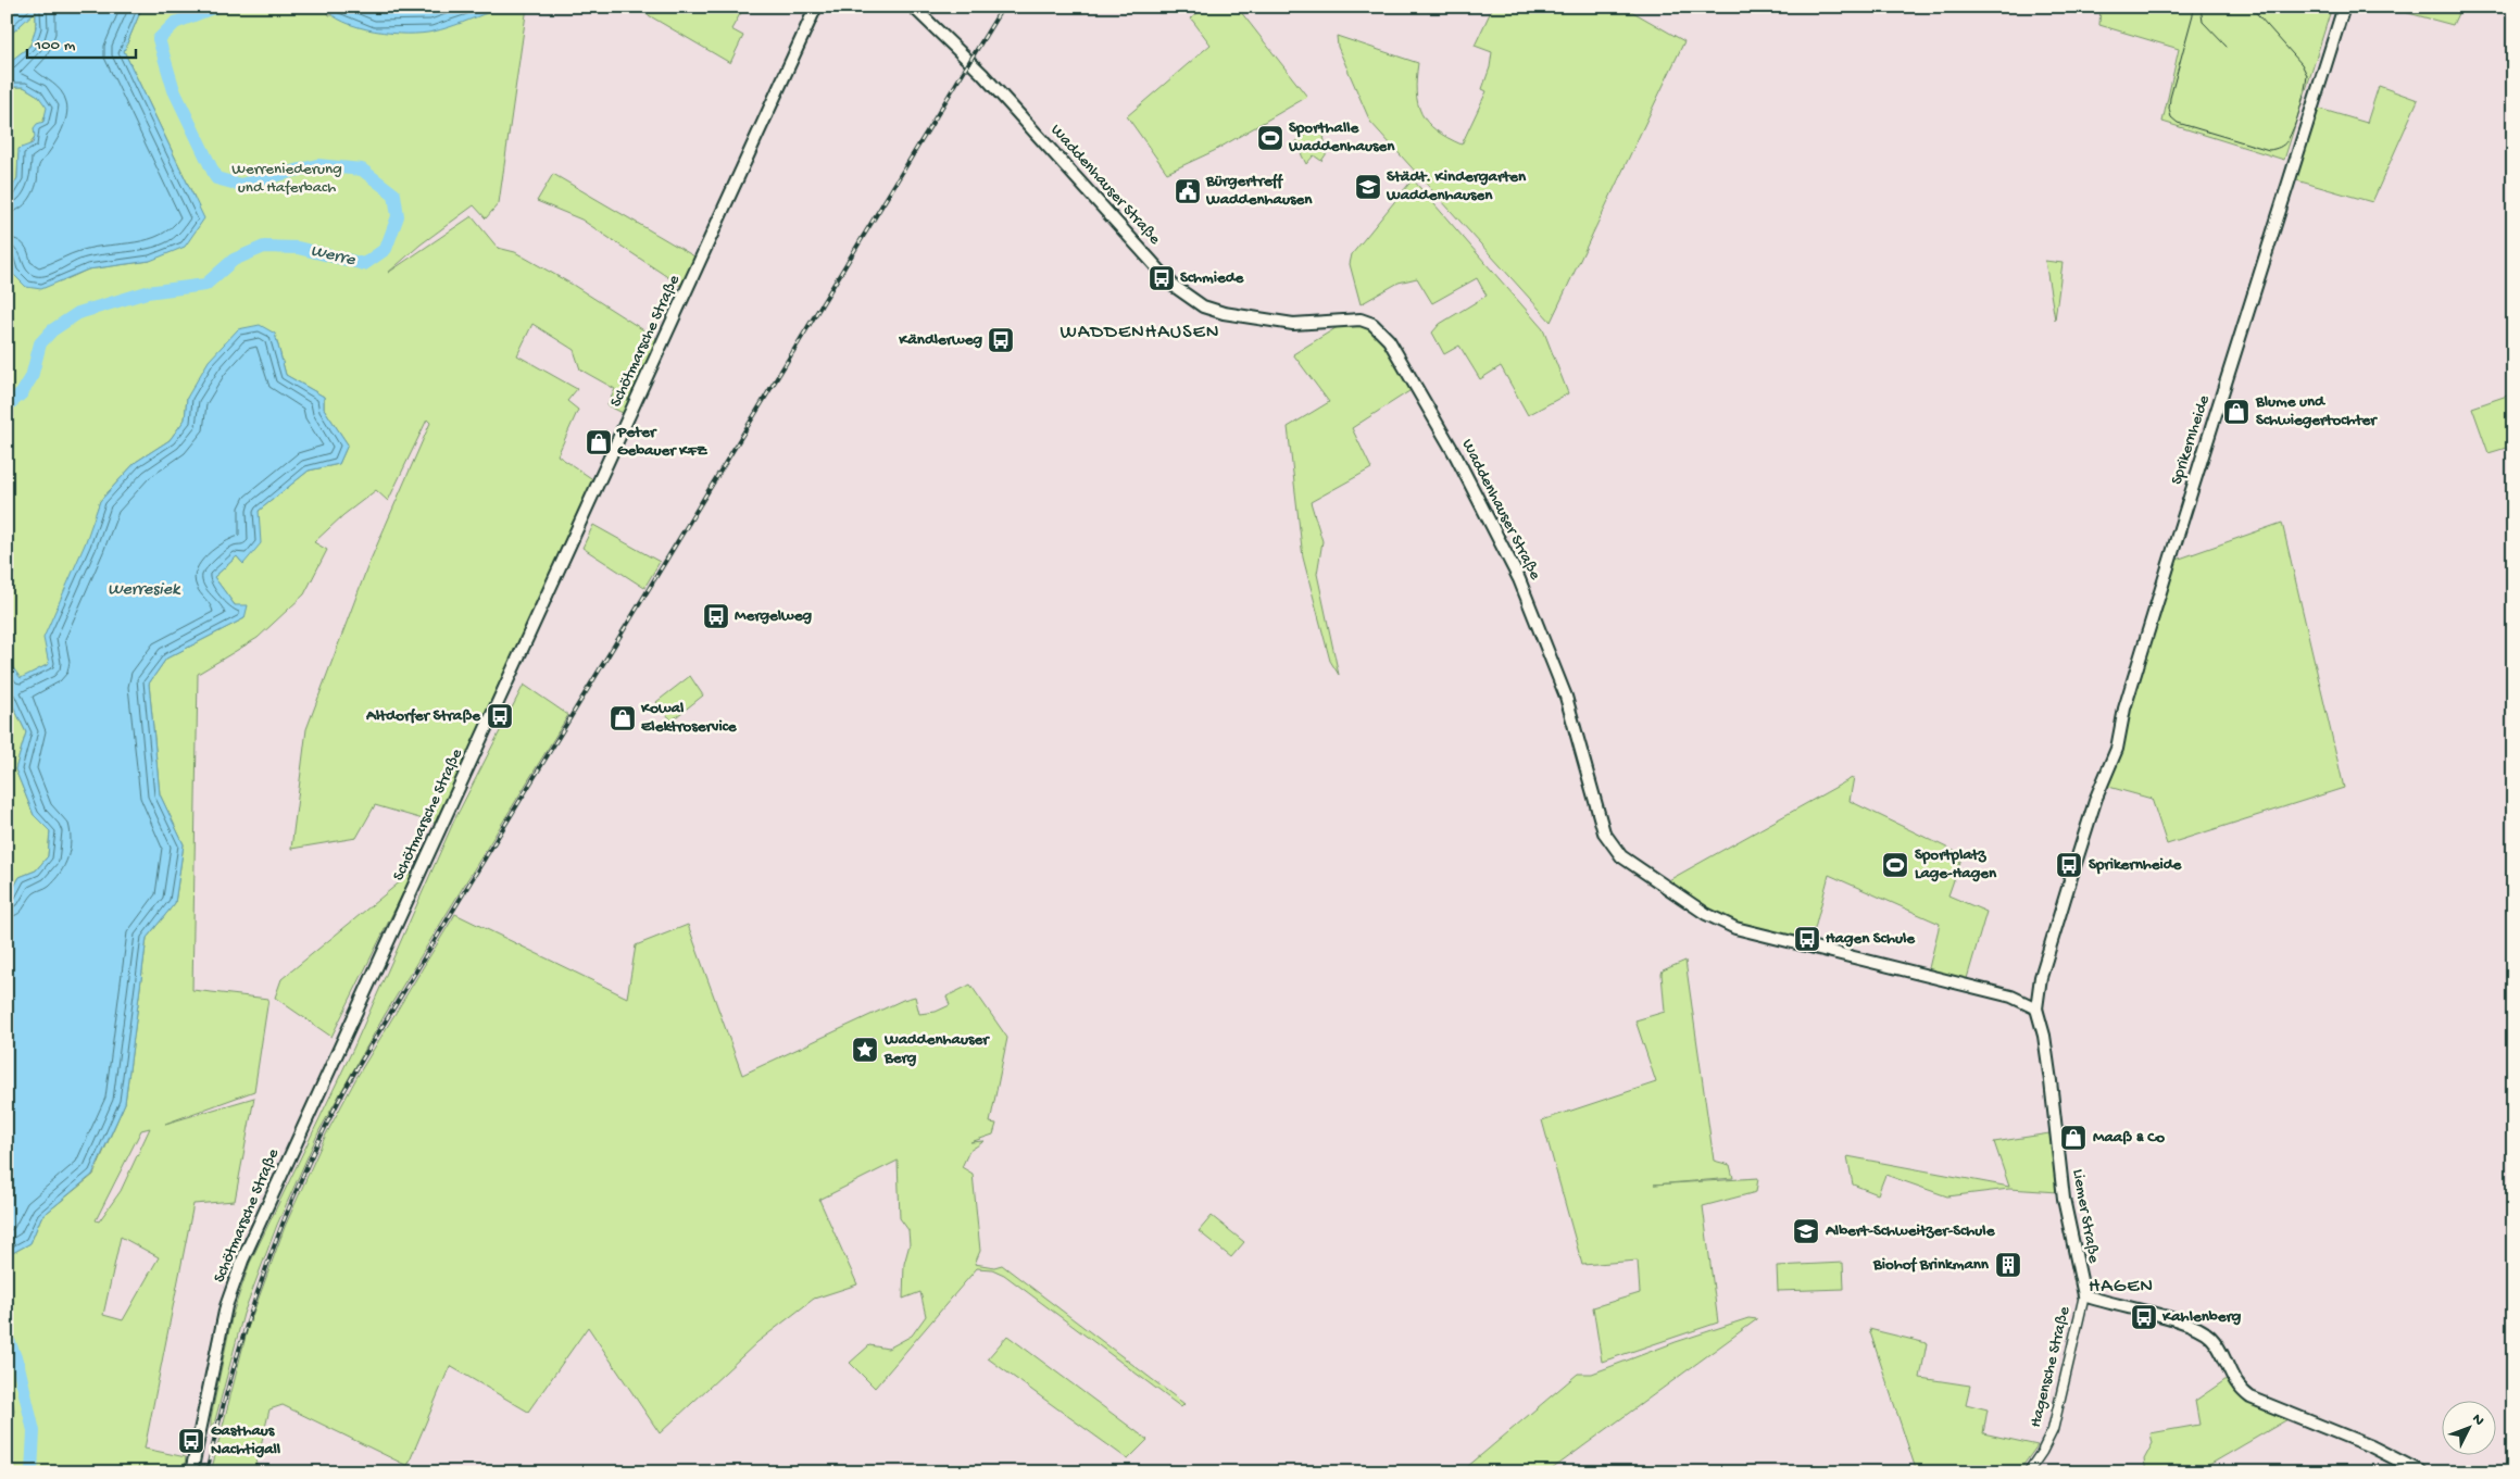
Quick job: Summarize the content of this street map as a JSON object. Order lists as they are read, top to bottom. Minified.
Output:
{"streets":{"main road":["Waddenhauser Straße","Schötmarsche Straße","Sprikernheide","Liemer Straße"],"street":["Hagensche Straße"]},"crossings":[["Waddenhauser Straße","Sprikernheide"],["Waddenhauser Straße","Liemer Straße"],["Sprikernheide","Liemer Straße"],["Liemer Straße","Hagensche Straße"]],"districts":["WADDENHAUSEN","HAGEN"],"water":["Werre","Werresiek"],"parks":["Werreniederung und Haferbach"],"places":{"sports":["Sporthalle Waddenhausen","Sportplatz Lage-Hagen"],"school or university":["Städt. Kindergarten Waddenhausen","Albert-Schweitzer-Schule"],"public building":["Bürgertreff Waddenhausen"],"bus stop":["Schmiede","Kändlerweg","Mergelweg","Altdorfer Straße","Sprikernheide","Hagen Schule","Kahlenberg","Gasthaus Nachtigall"],"shop":["Blume und Schwiegertochter","Peter Gebauer KFZ","Kowal Elektroservice","Maaß & Co"],"place":["Waddenhauser Berg"],"building":["Biohof Brinkmann"]},"scale_bar":"100 m","north":"top right"}
